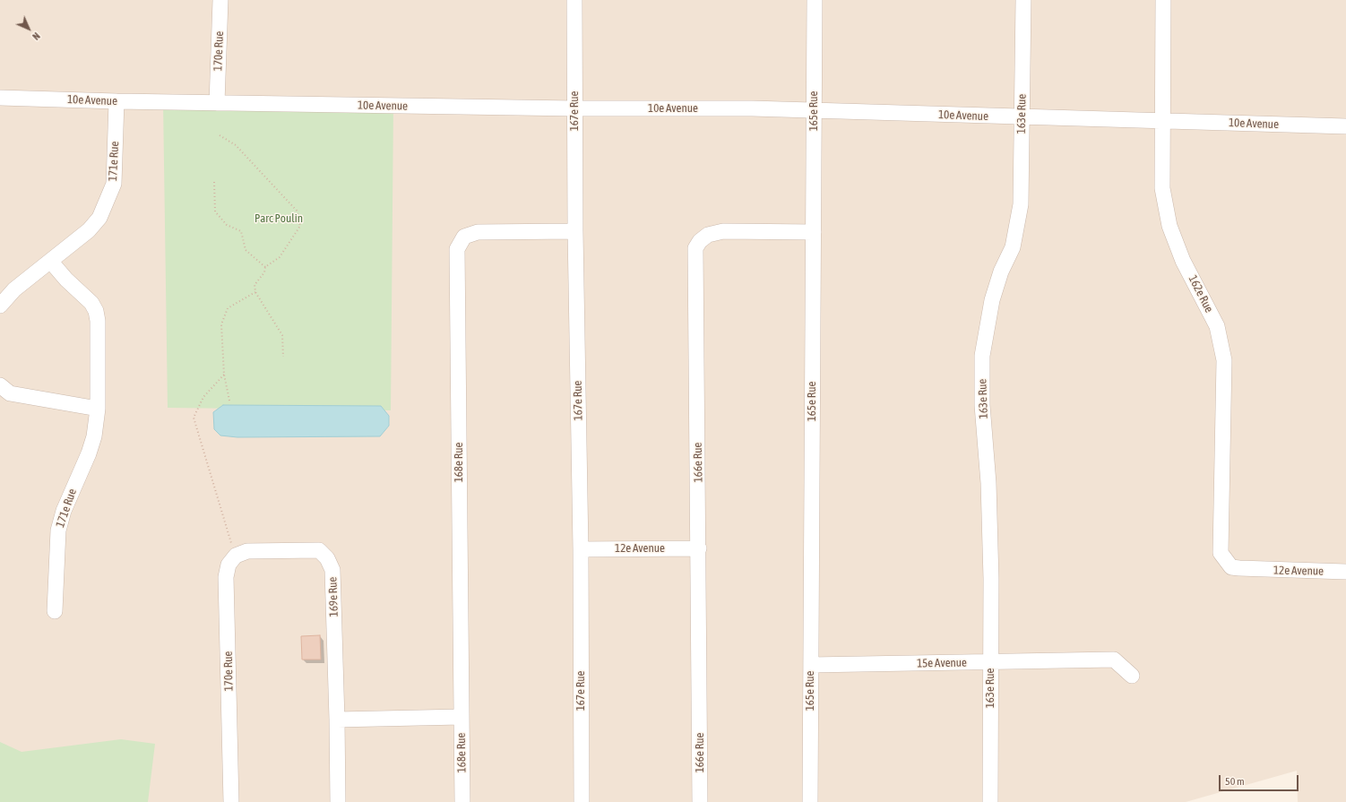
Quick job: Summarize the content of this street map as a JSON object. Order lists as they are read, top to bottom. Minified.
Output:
{"streets":{"street":["170e Rue","10e Avenue","167e Rue","165e Rue","163e Rue","171e Rue","162e Rue","168e Rue","166e Rue","12e Avenue","169e Rue","15e Avenue"]},"crossings":[["170e Rue","10e Avenue"],["170e Rue","169e Rue"],["10e Avenue","167e Rue"],["10e Avenue","165e Rue"],["10e Avenue","163e Rue"],["10e Avenue","171e Rue"],["10e Avenue","162e Rue"],["167e Rue","168e Rue"],["167e Rue","12e Avenue"],["165e Rue","166e Rue"],["165e Rue","15e Avenue"],["163e Rue","15e Avenue"],["162e Rue","12e Avenue"],["166e Rue","12e Avenue"]],"parks":["Parc Poulin"],"scale_bar":"50 m","north":"bottom right"}
